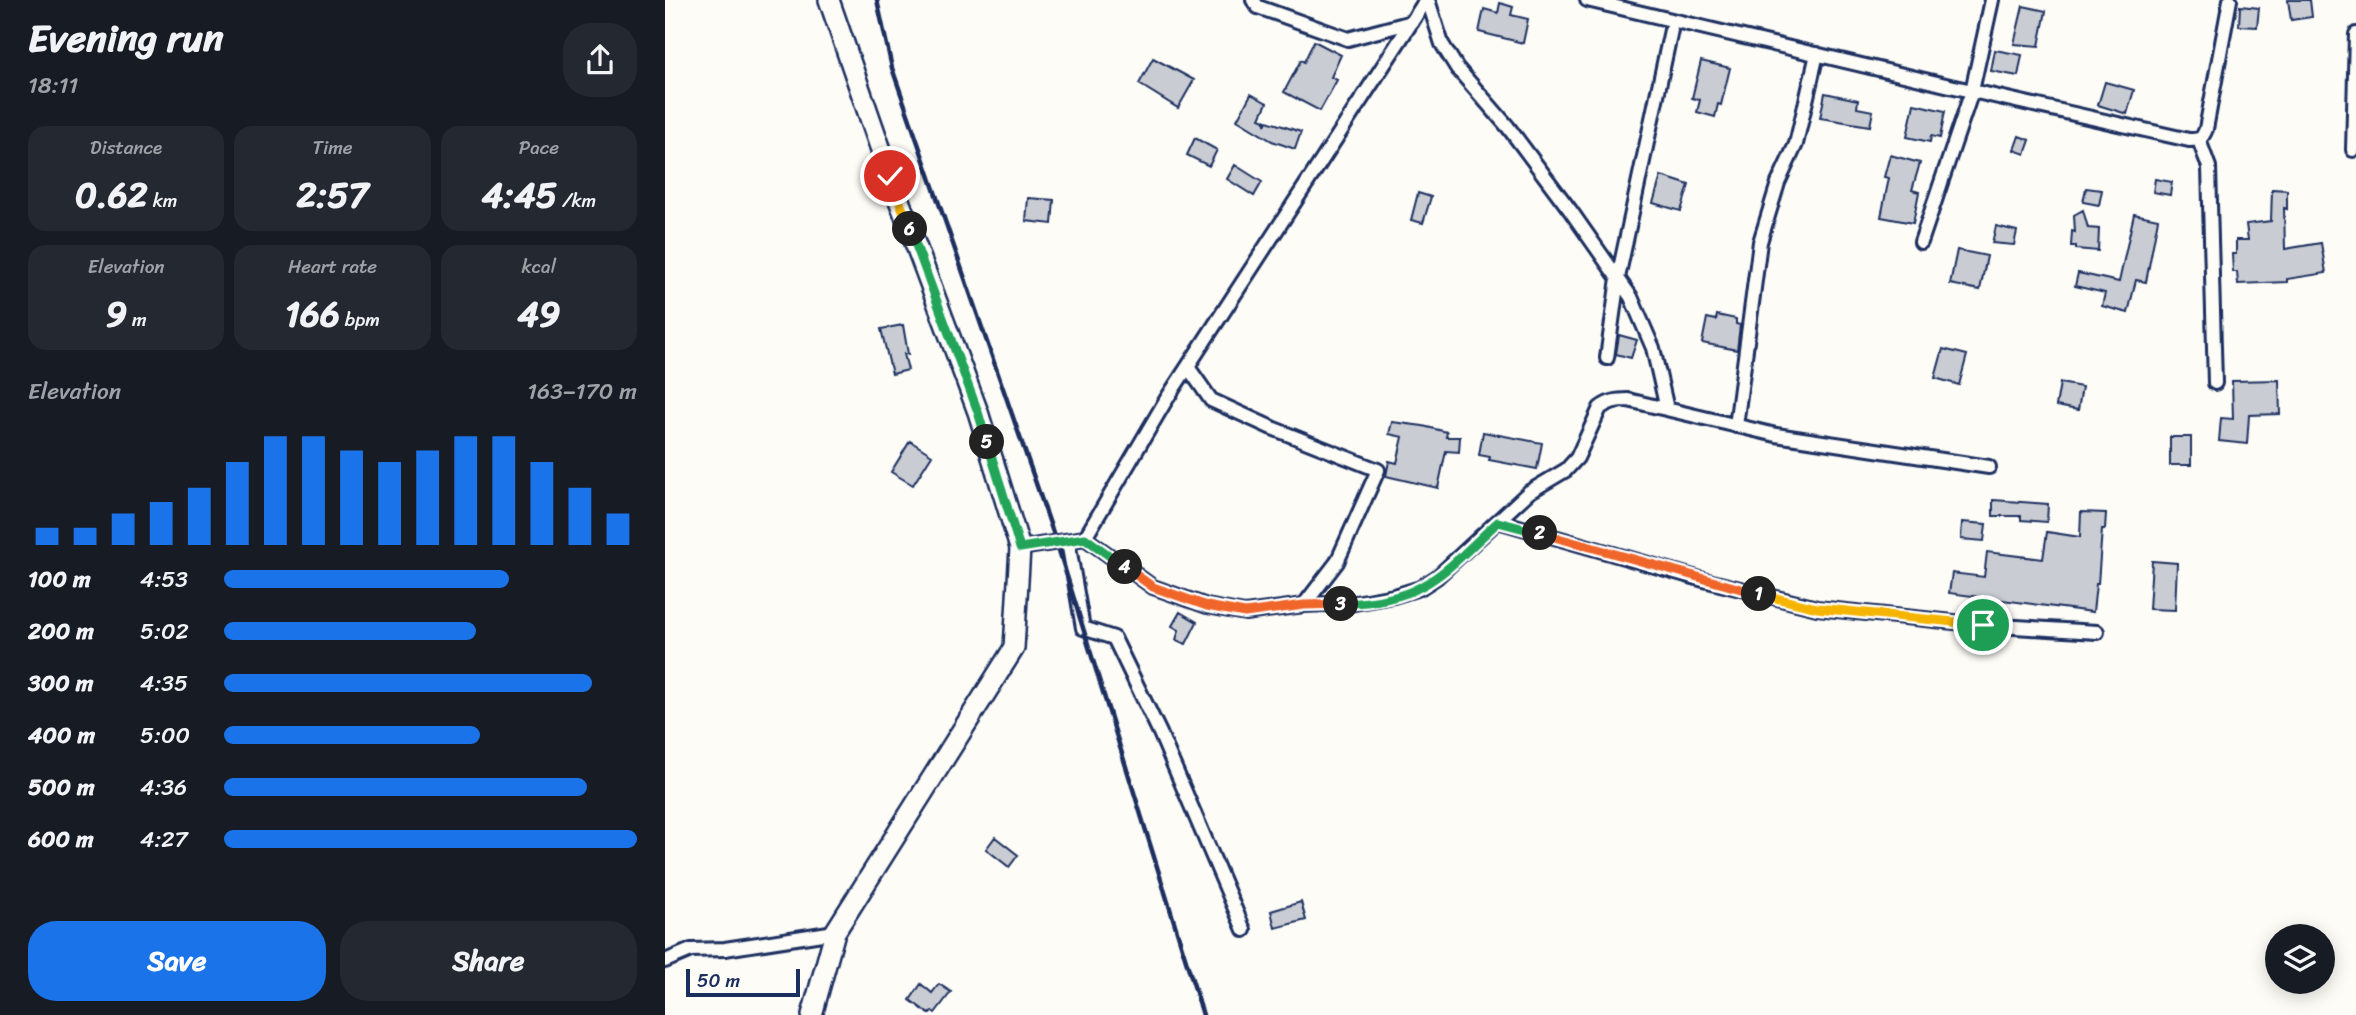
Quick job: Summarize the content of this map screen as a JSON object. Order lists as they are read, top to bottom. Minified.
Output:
{"scale_bar":"50 m","page":{"heading":["Evening run","18:11"],"stats":[["Distance","0.62 km"],["Time","2:57"],["Pace","4:45 /km"],["Elevation","9 m"],["Heart rate","166 bpm"],["kcal","49"]],"pins":["6","5","2","4","1","3"],"chart":["Elevation","163–170 m"],"list":[{"name":"100 m","note":"4:53"},{"name":"200 m","note":"5:02"},{"name":"300 m","note":"4:35"},{"name":"400 m","note":"5:00"},{"name":"500 m","note":"4:36"},{"name":"600 m","note":"4:27"}],"buttons":["Save","Share"],"scale":"50 m"}}
